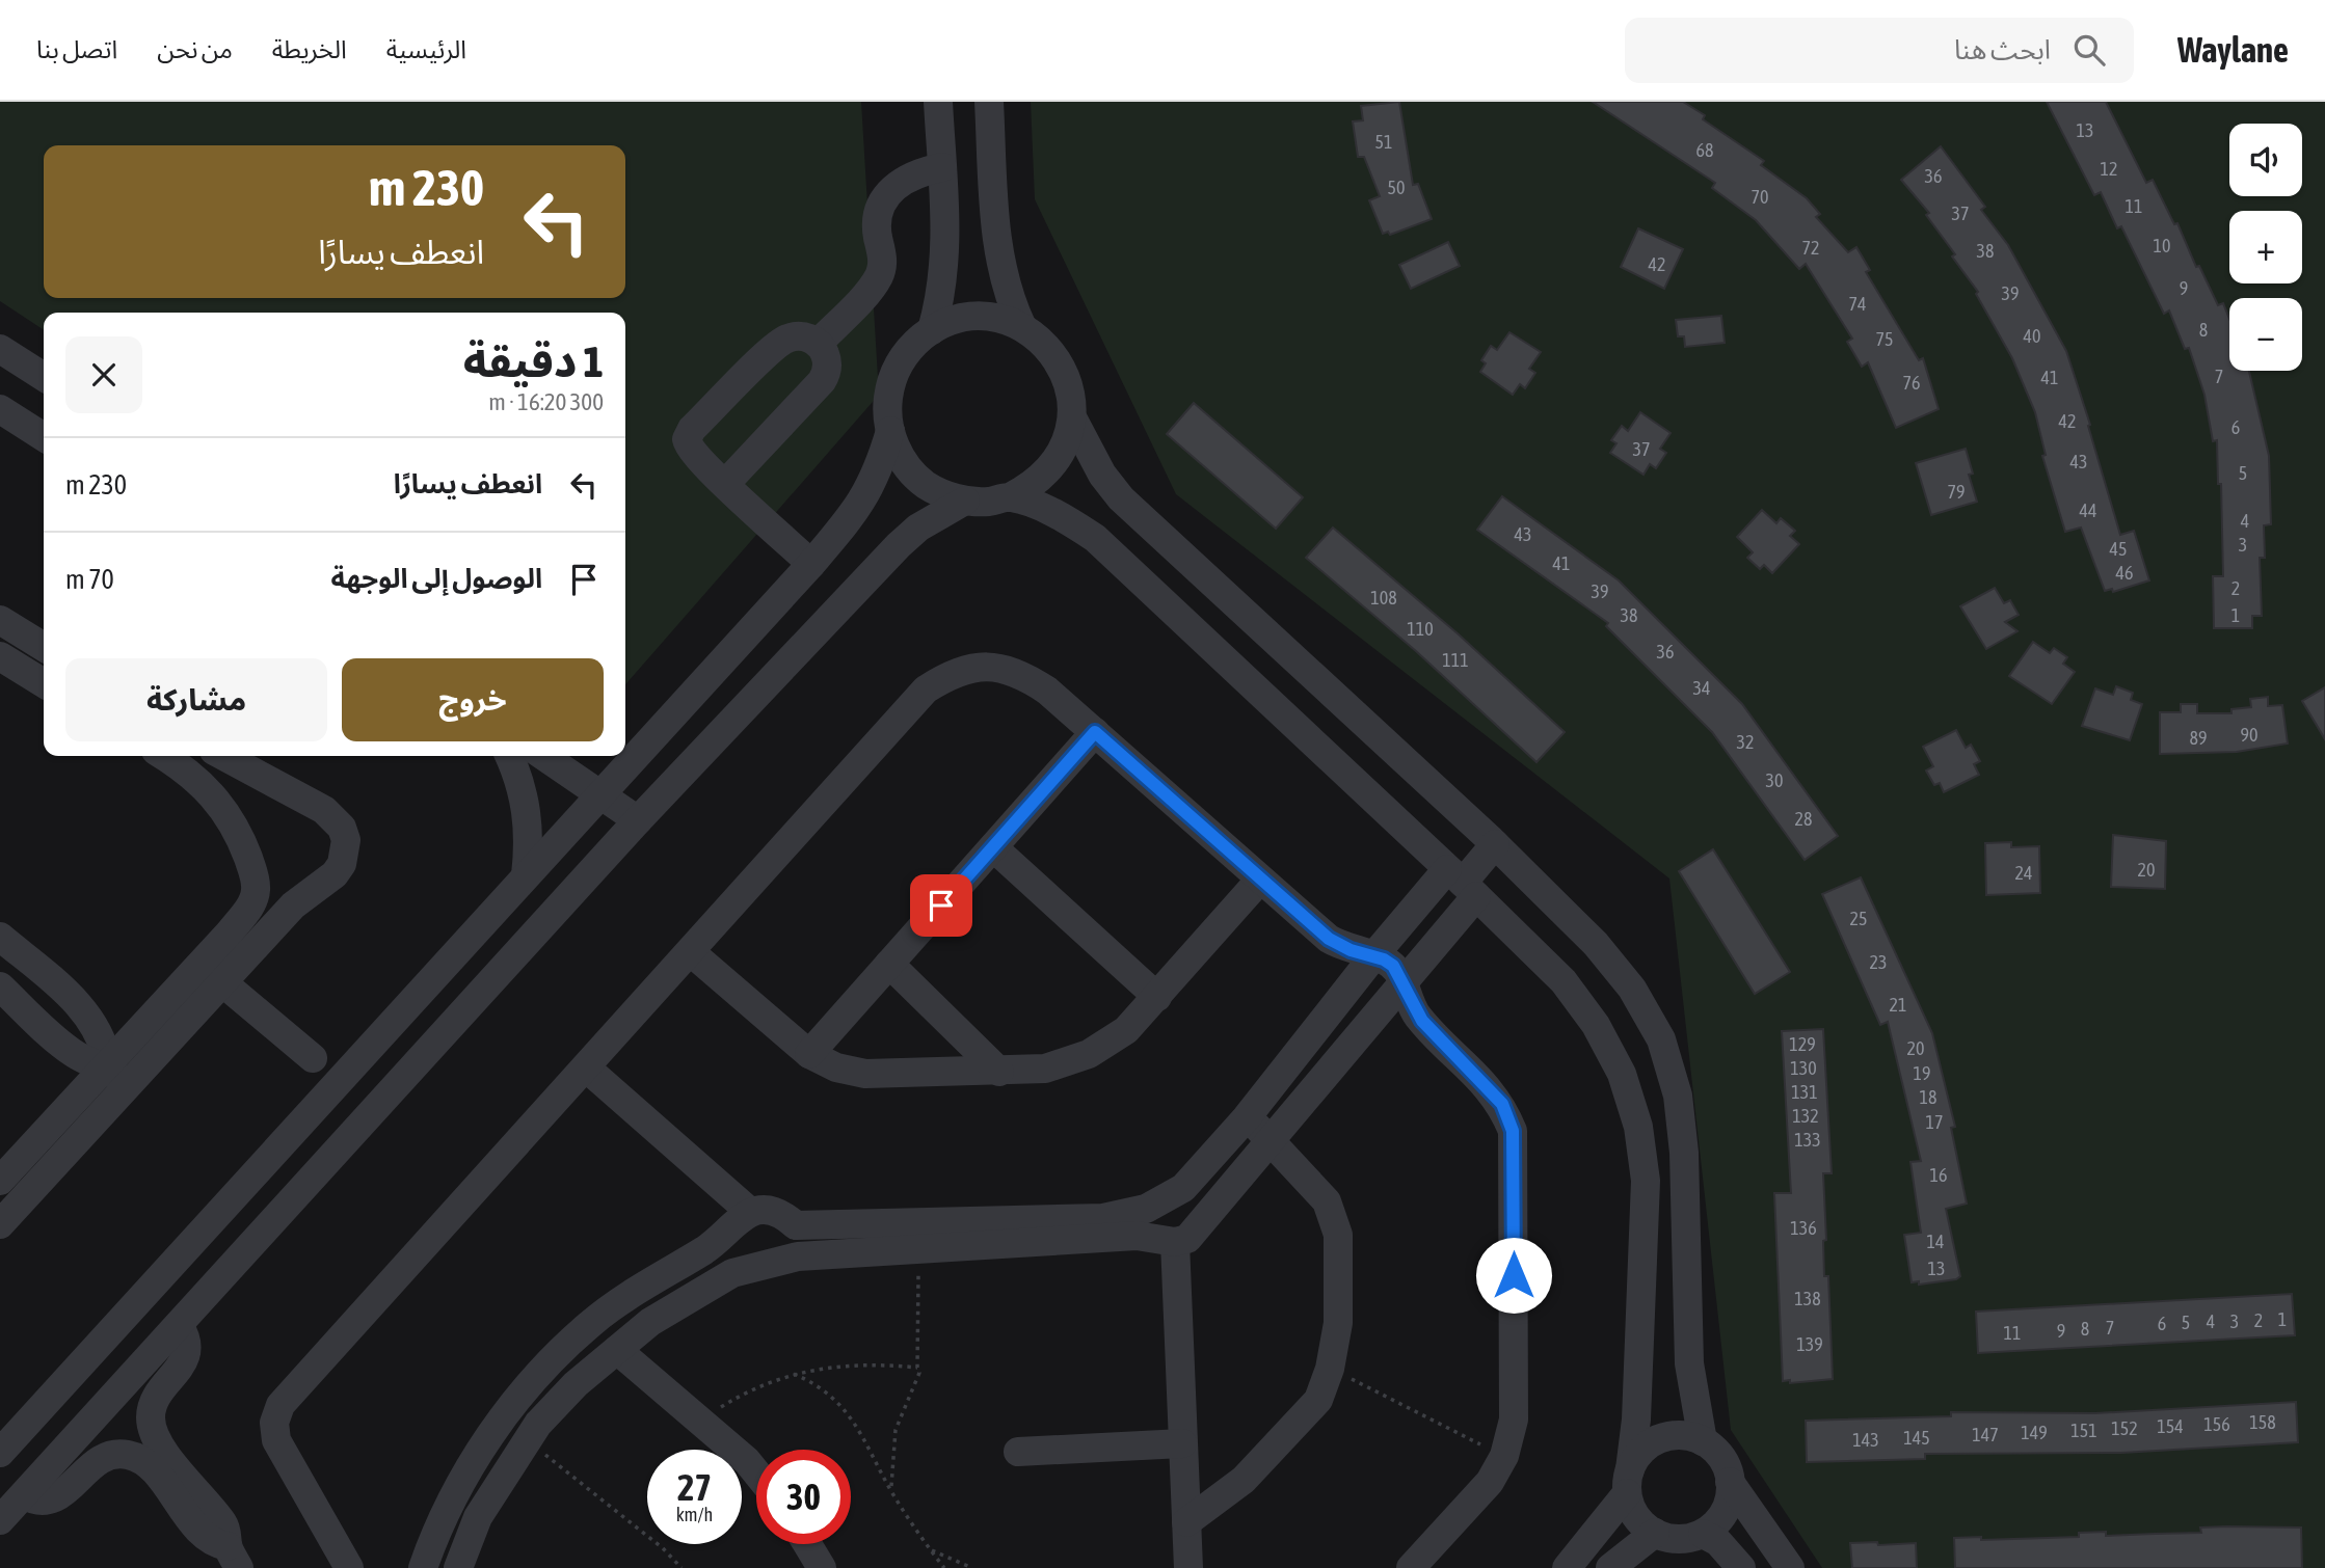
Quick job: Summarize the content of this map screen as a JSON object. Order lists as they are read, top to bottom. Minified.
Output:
{"house_numbers":["13","51","68","12","36","50","70","11","37","10","72","38","42","9","39","74","8","40","75","7","41","76","42","6","37","43","5","79","44","4","43","3","45","41","46","2","39","108","38","1","110","36","111","34","90","89","32","30","28","20","24","25","23","21","129","20","130","19","131","18","132","17","133","16","136","14","13","138","1","2","4","3","5","6","7","8","9","11","139","158","156","154","152","151","149","147","145","143"],"page":{"header":"Waylane","search":"ابحث هنا","nav":["الرئيسية","الخريطة","من نحن","اتصل بنا"],"map_buttons":["+","−"],"turn":["230 m","انعطف يسارًا"],"heading":["1 دقيقة","300 m · 16:20"],"list":[{"name":"انعطف يسارًا","value":"230 m"},{"name":"الوصول إلى الوجهة","value":"70 m"}],"buttons":["خروج","مشاركة"],"speed":"27 km/h","limit":"30"}}
